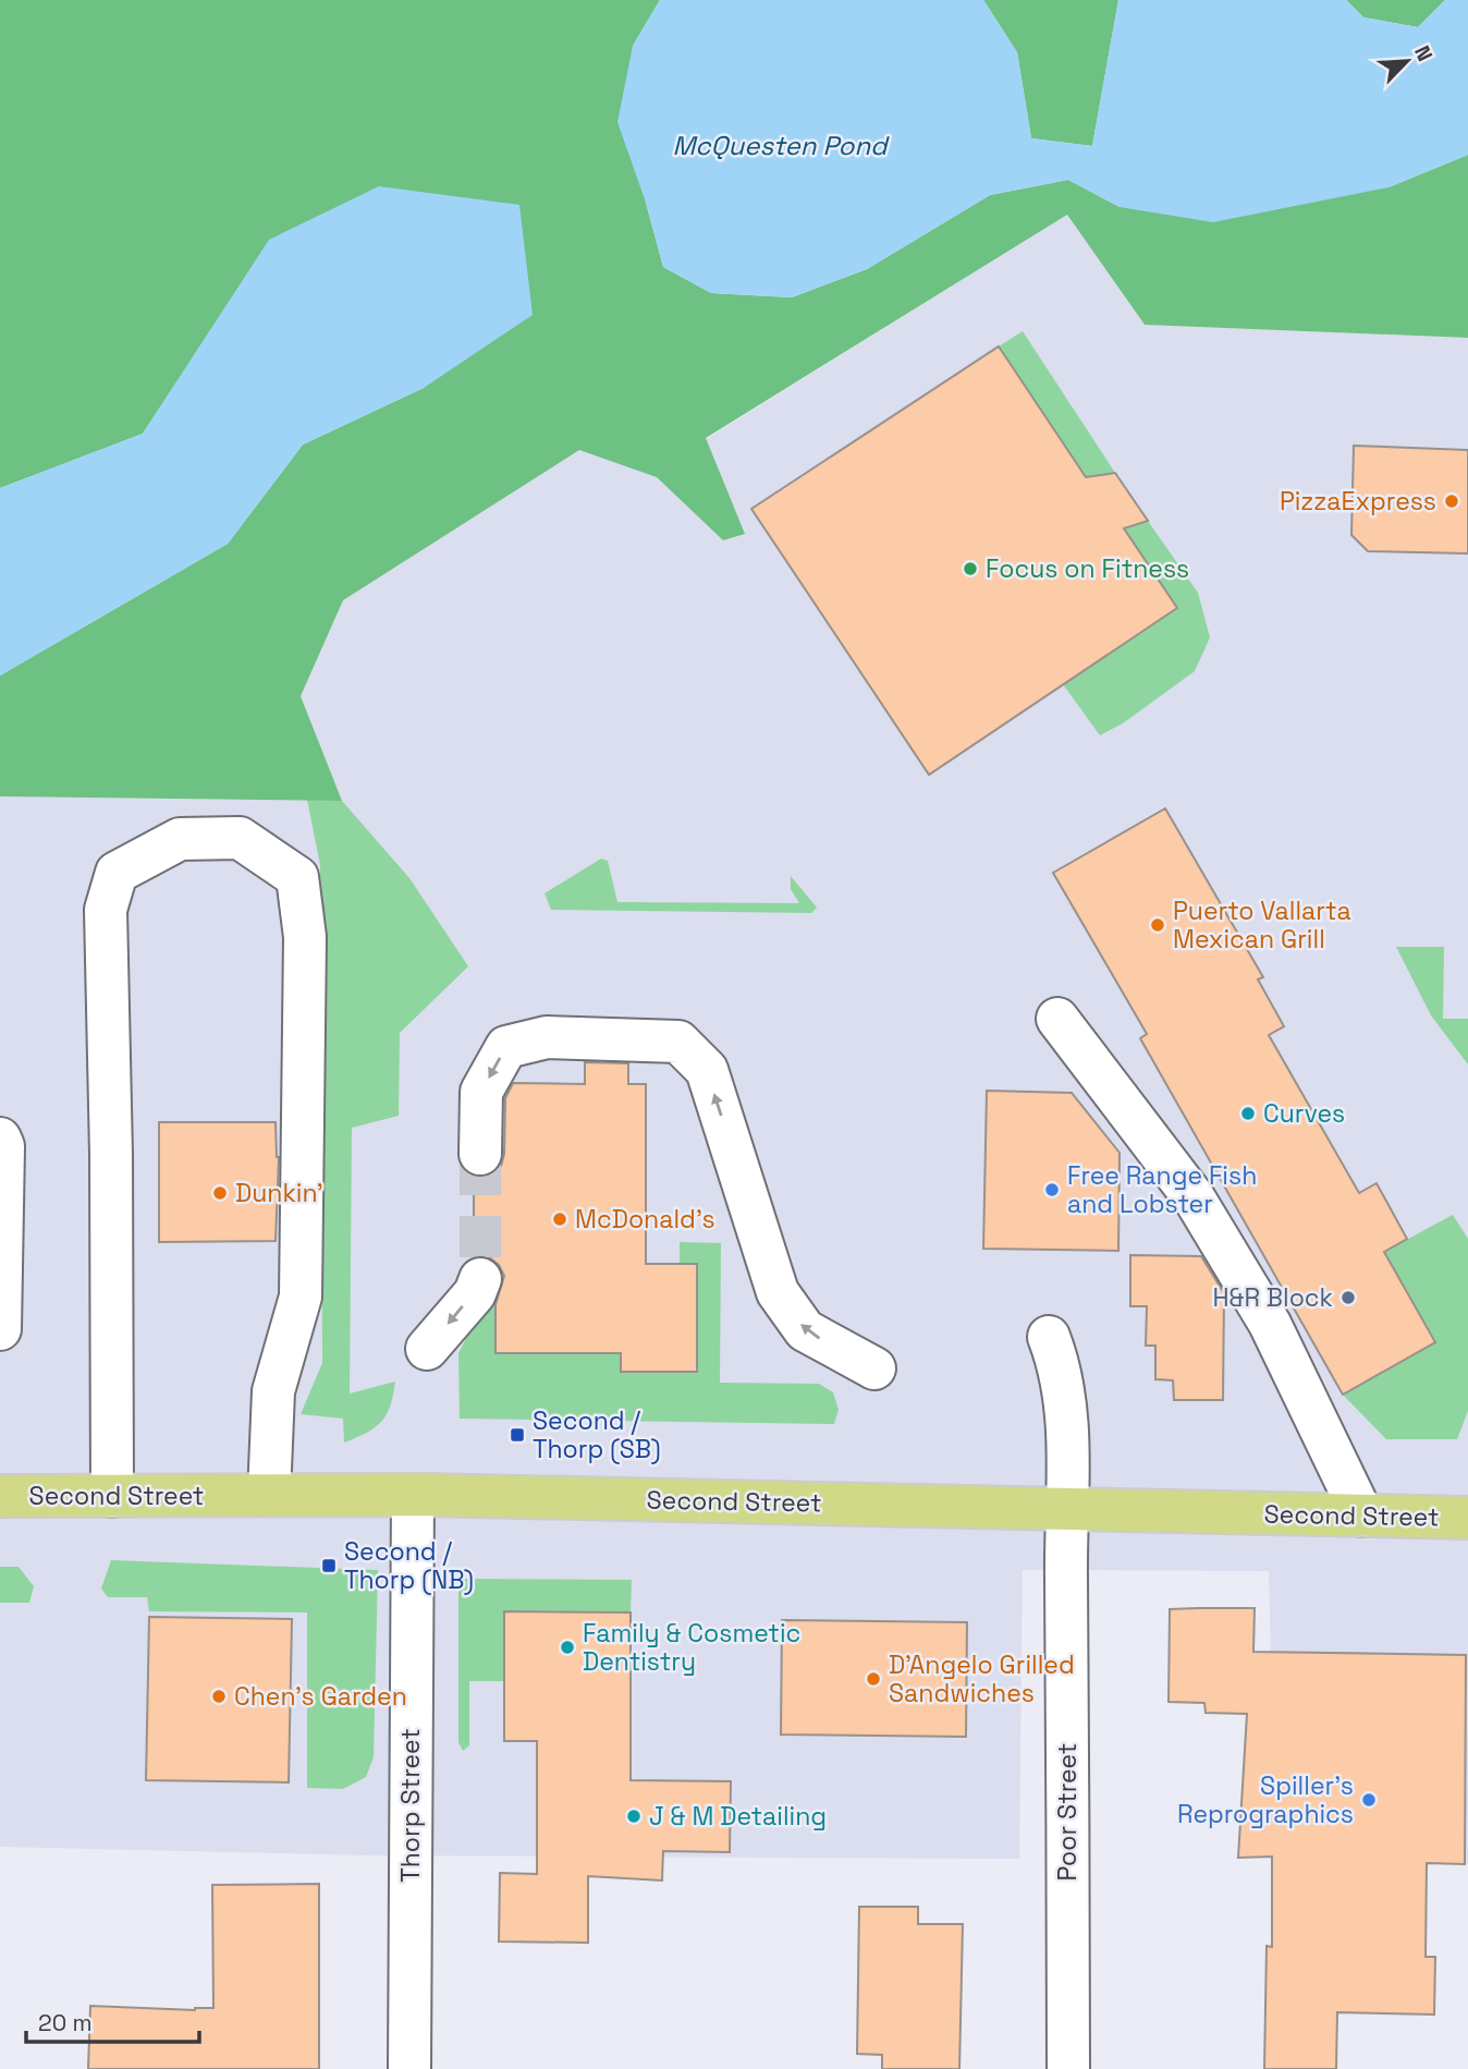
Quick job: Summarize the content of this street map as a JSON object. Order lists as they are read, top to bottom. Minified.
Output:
{"streets":{"main road":["Second Street"],"street":["Thorp Street","Poor Street"]},"crossings":[["Second Street","Thorp Street"],["Second Street","Poor Street"]],"water":["McQuesten Pond"],"places":{"other":["PizzaExpress","Focus on Fitness","Puerto Vallarta Mexican Grill","Curves","Free Range Fish and Lobster","Dunkin'","McDonald's","H&R Block","Family & Cosmetic Dentistry","D'Angelo Grilled Sandwiches","Chen's Garden","Spiller's Reprographics","J & M Detailing"],"transit":["Second / Thorp (SB)","Second / Thorp (NB)"]},"scale_bar":"20 m","north":"top right"}
